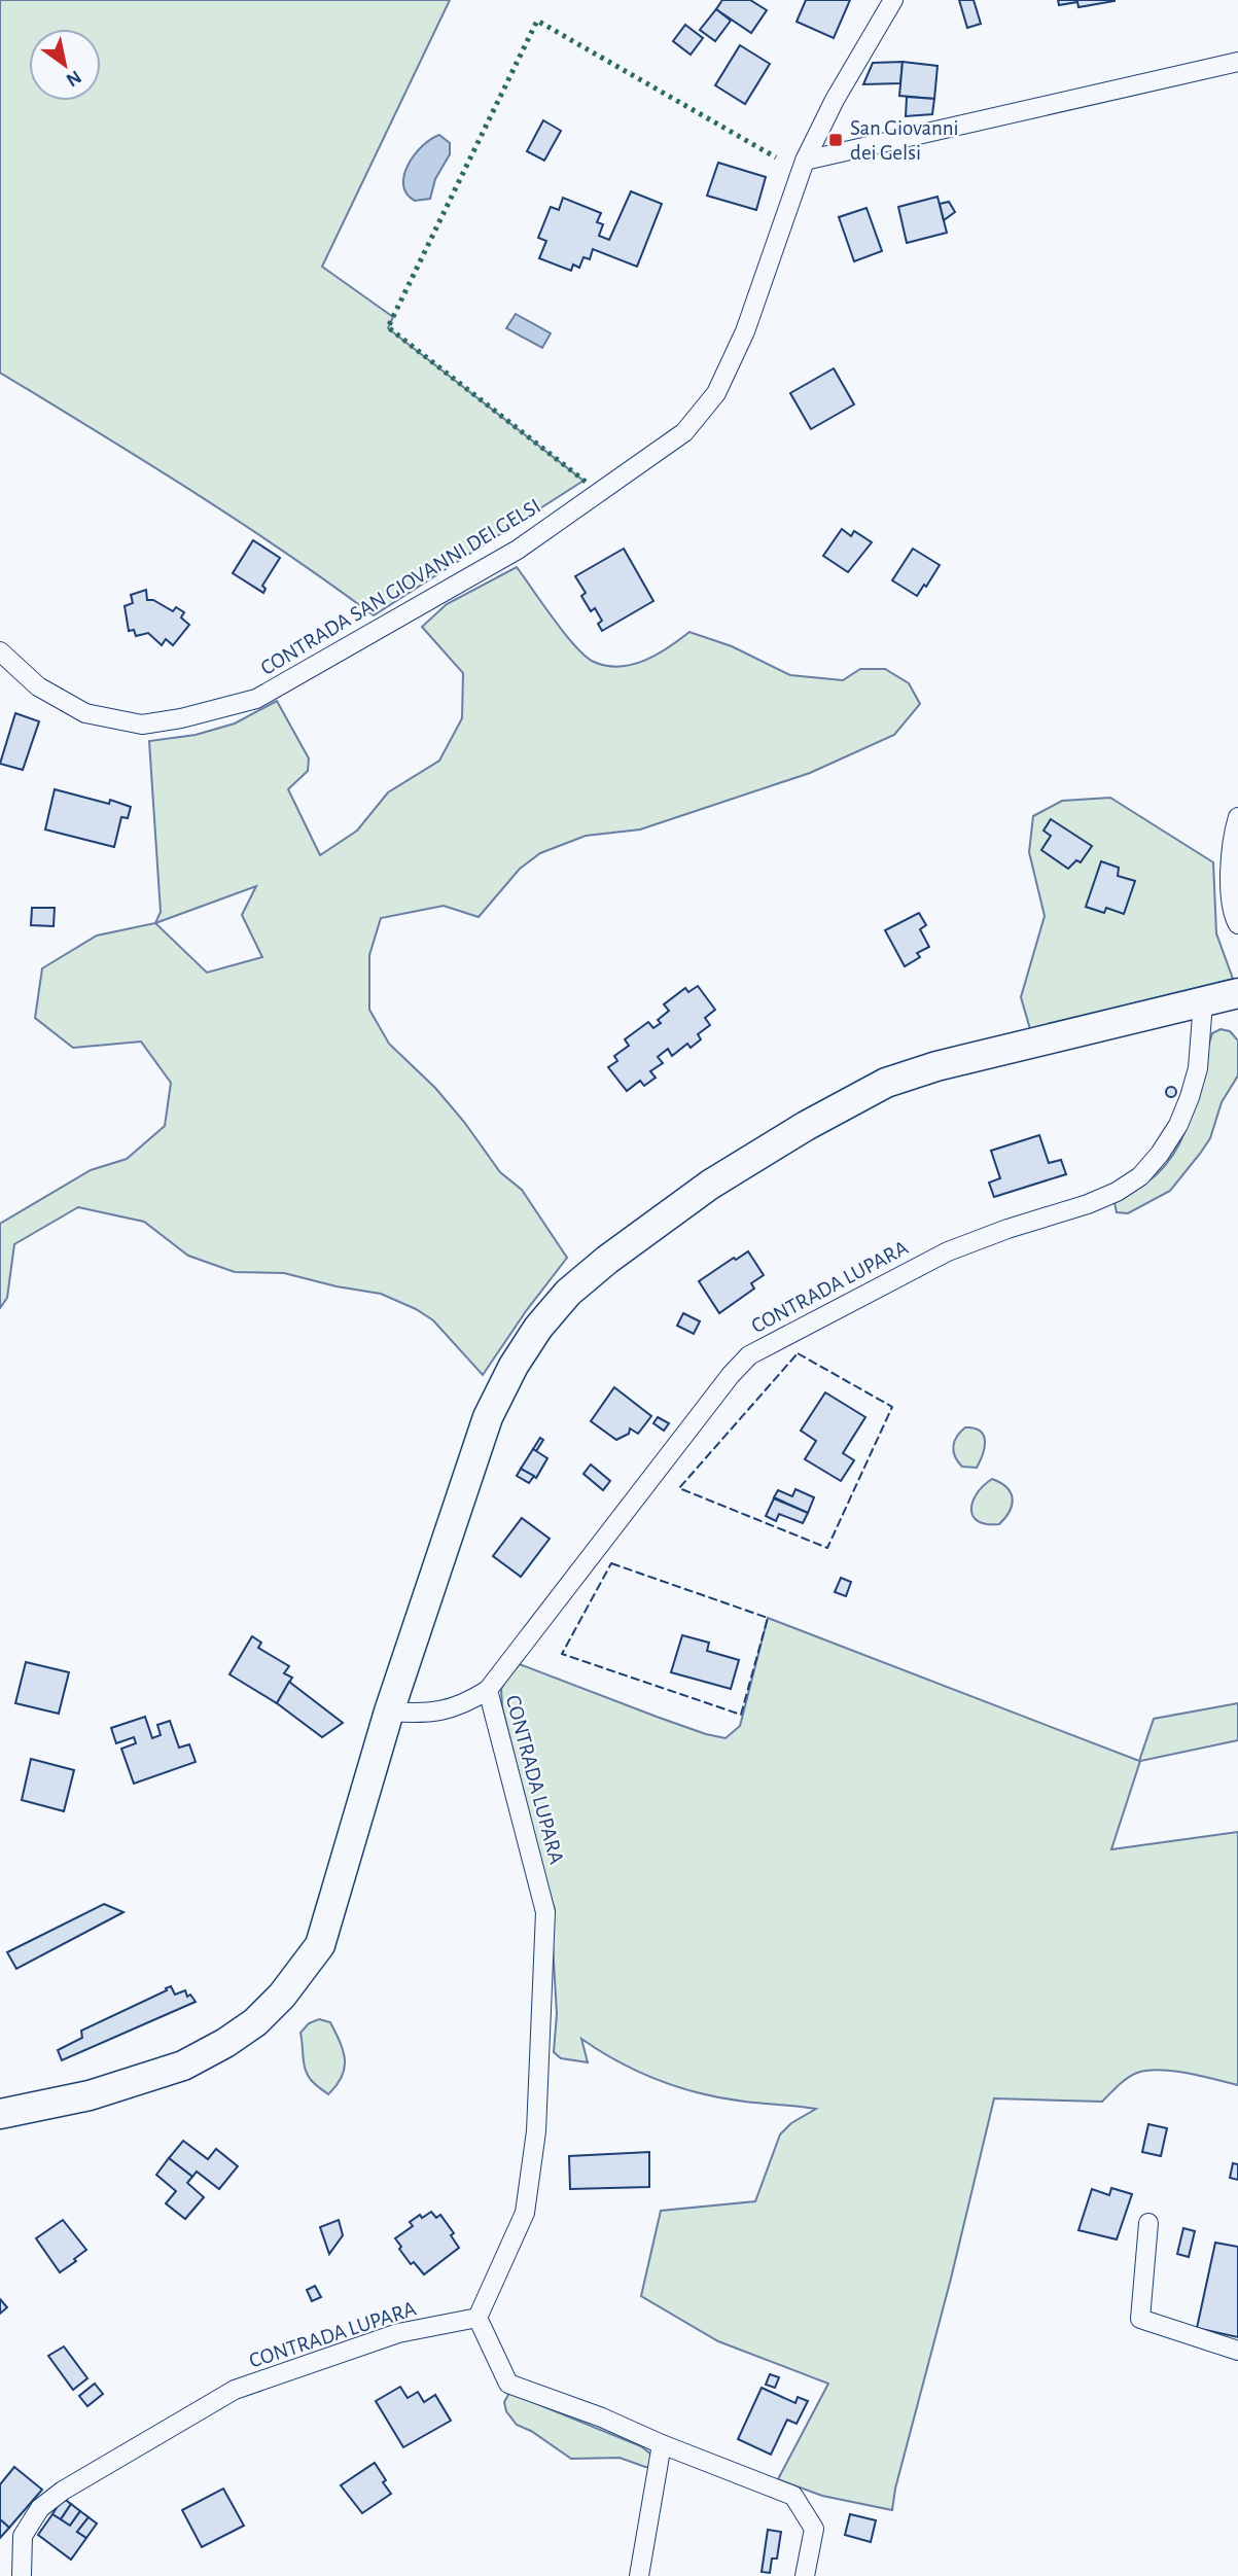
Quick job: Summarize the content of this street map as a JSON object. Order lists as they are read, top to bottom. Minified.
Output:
{"streets":{"street":["CONTRADA SAN GIOVANNI DEI GELSI","CONTRADA LUPARA"]},"places":{"transit":["San Giovanni dei Gelsi"]},"north":"bottom right"}
